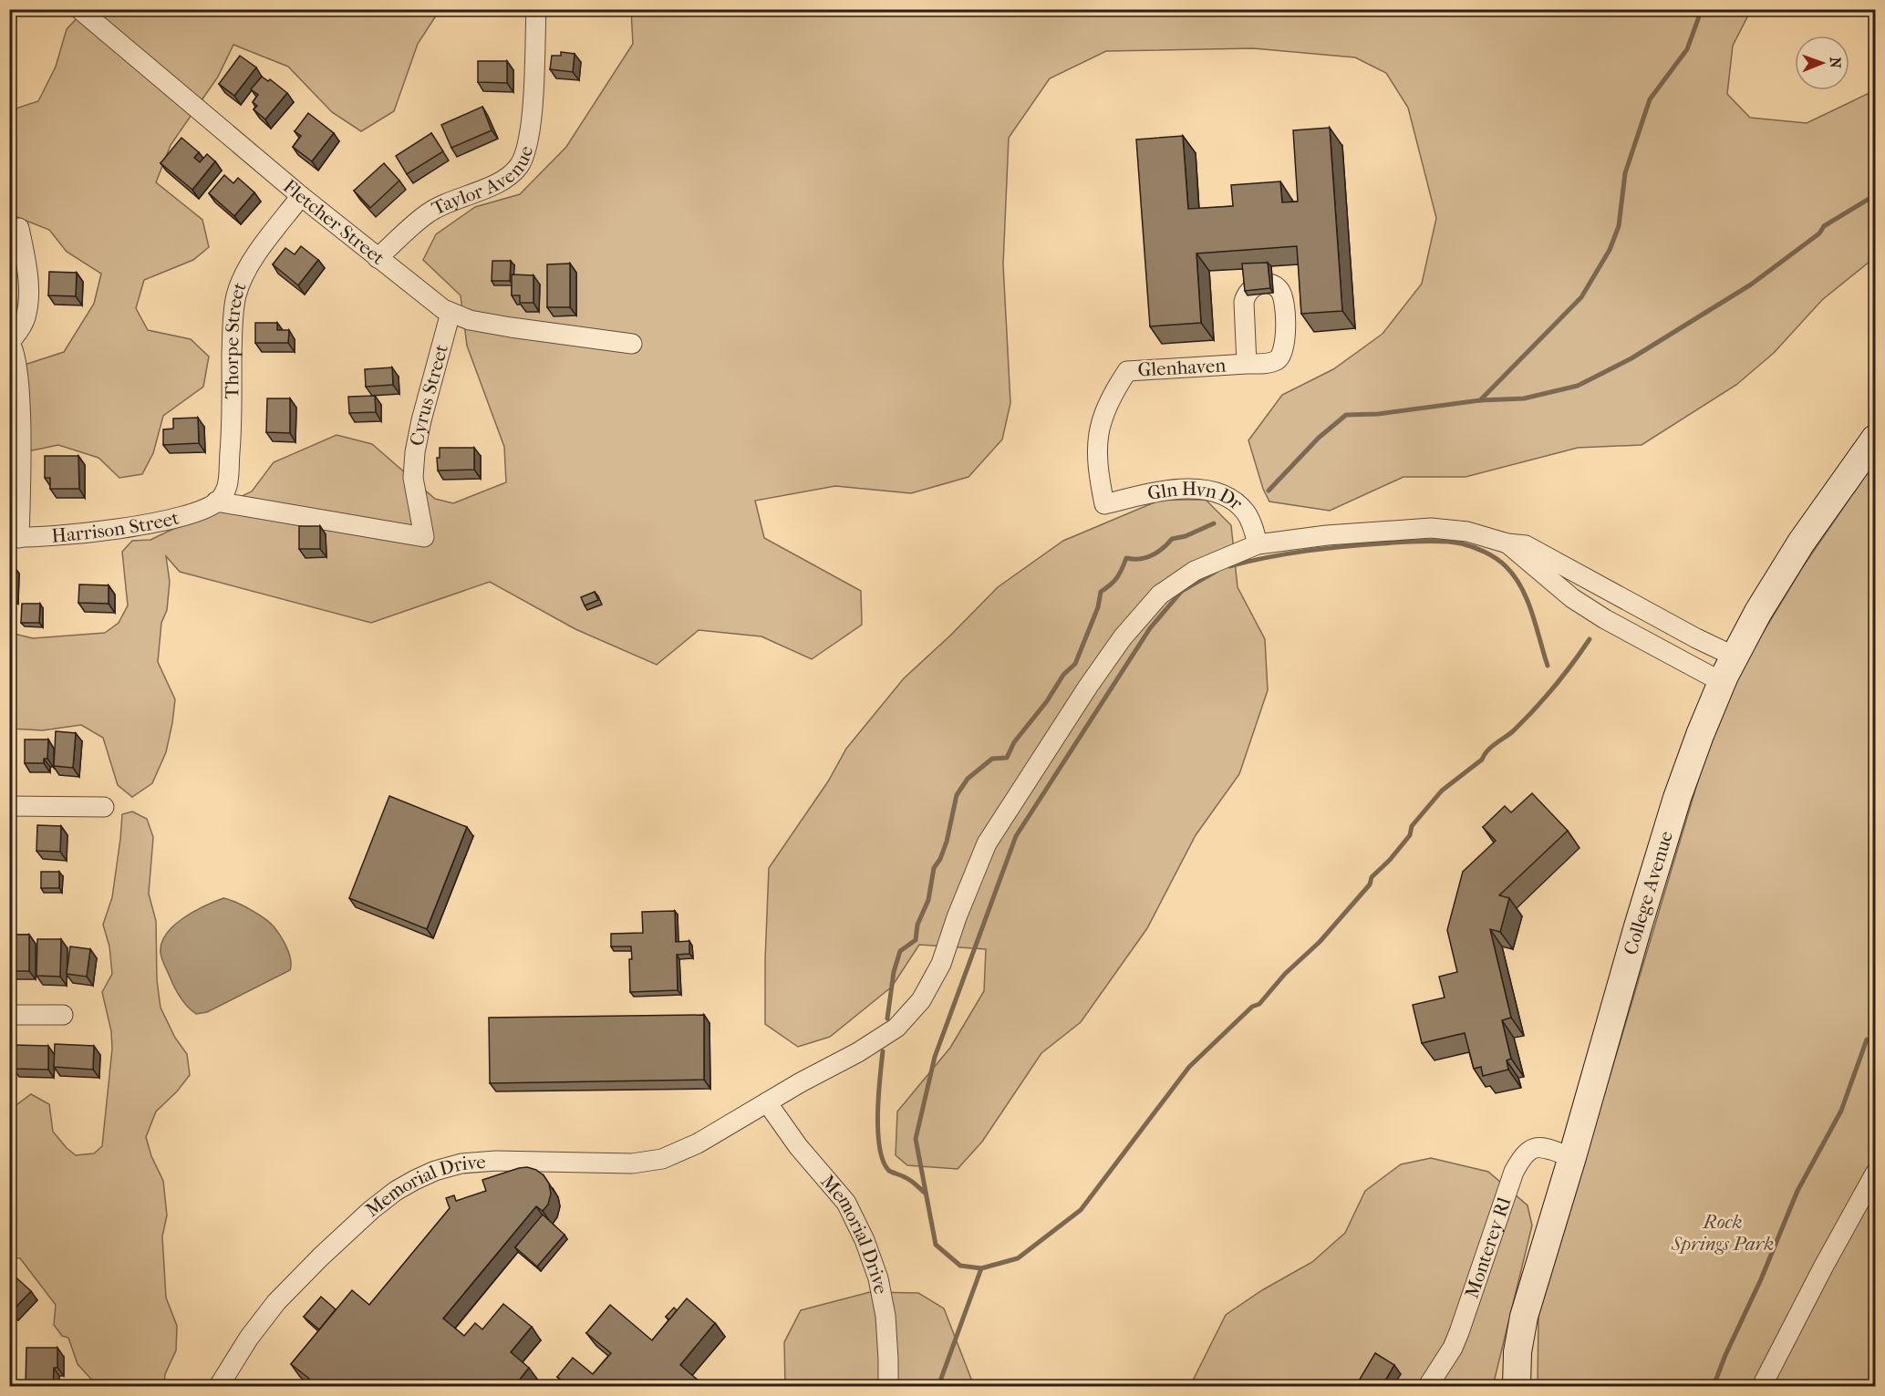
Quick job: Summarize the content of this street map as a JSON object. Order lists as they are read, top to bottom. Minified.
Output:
{"streets":{"main road":["College Avenue"],"street":["Taylor Avenue","Fletcher Street","Thorpe Street","Glenhaven","Cyrus Street","Gln Hvn Dr","Harrison Street","Memorial Drive","Monterey Rl"]},"crossings":[["Taylor Avenue","Fletcher Street"],["Fletcher Street","Thorpe Street"],["Fletcher Street","Cyrus Street"],["Thorpe Street","Cyrus Street"],["Thorpe Street","Harrison Street"],["Glenhaven","Gln Hvn Dr"],["Cyrus Street","Harrison Street"],["Gln Hvn Dr","Memorial Drive"],["College Avenue","Memorial Drive"],["College Avenue","Monterey Rl"]],"parks":["Rock Springs Park"],"north":"right"}
